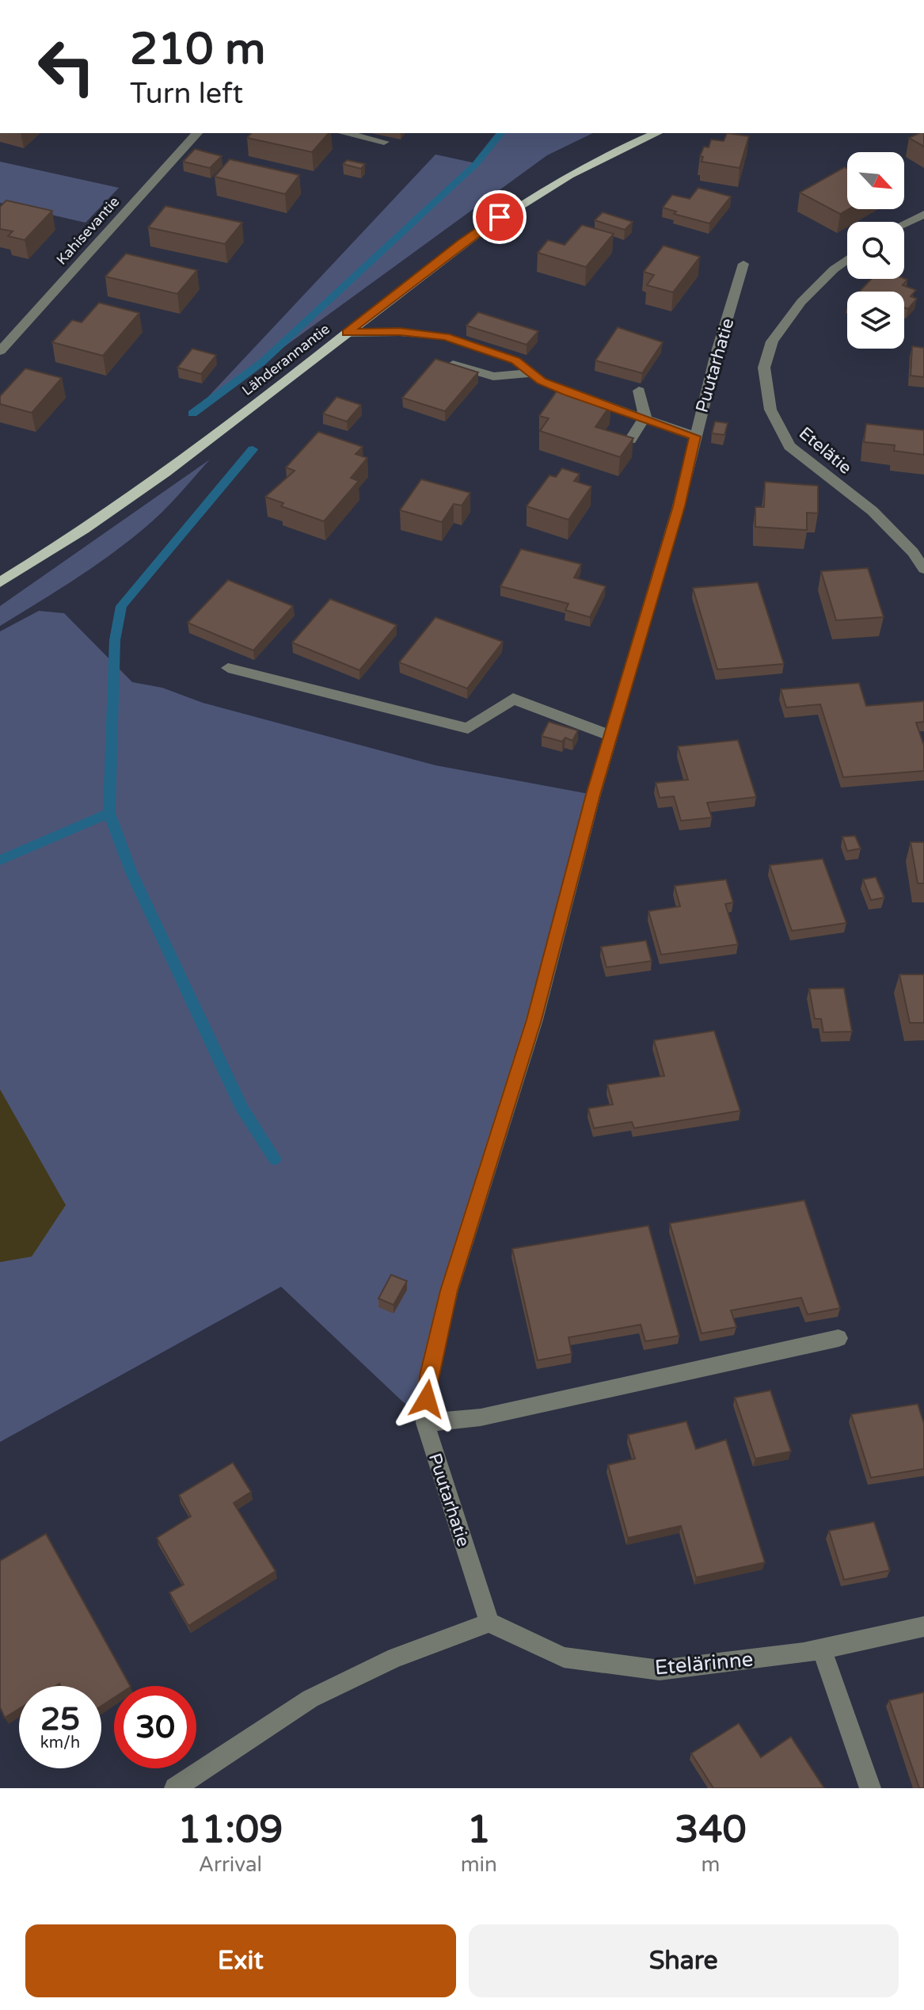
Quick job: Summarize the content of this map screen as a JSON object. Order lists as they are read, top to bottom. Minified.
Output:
{"streets":{"main road":["Lähderannantie"],"street":["Kahisevantie","Puutarhatie","Etelätie","Etelärinne"]},"crossings":[["Puutarhatie","Etelärinne"]],"north":"bottom right","page":{"turn":["210 m","Turn left"],"speed":"25 km/h","limit":"30","eta":["11:09","Arrival","1","min","340","m"],"buttons":["Exit","Share"]}}
